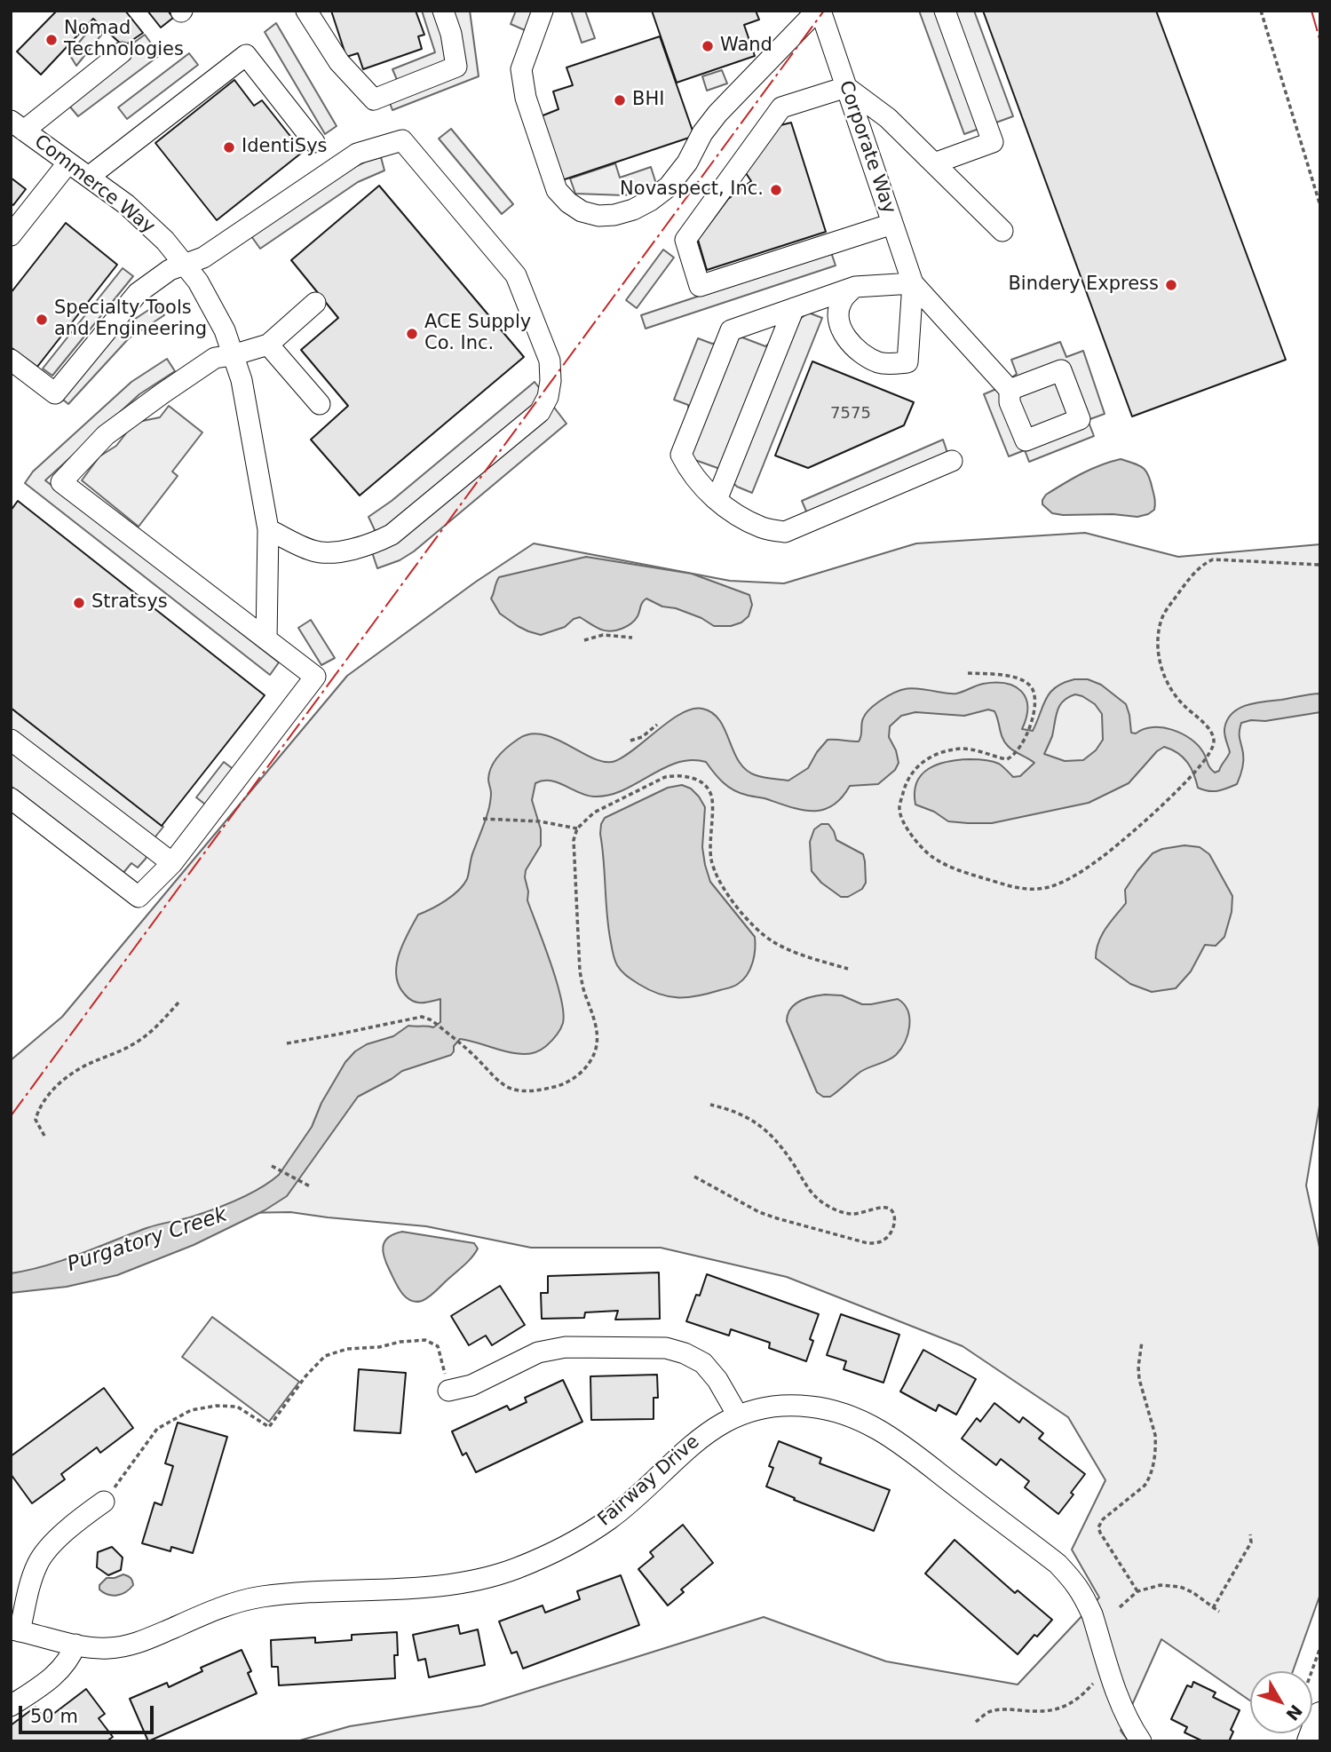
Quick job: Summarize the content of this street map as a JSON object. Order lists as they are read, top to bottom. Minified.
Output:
{"streets":{"street":["Corporate Way","Commerce Way","Fairway Drive"]},"water":["Purgatory Creek"],"places":["Nomad Technologies","Wand","BHI","IdentiSys","Novaspect, Inc.","Bindery Express","Specialty Tools and Engineering","ACE Supply Co. Inc.","Stratsys"],"house_numbers":["7575"],"scale_bar":"50 m","north":"bottom right"}
